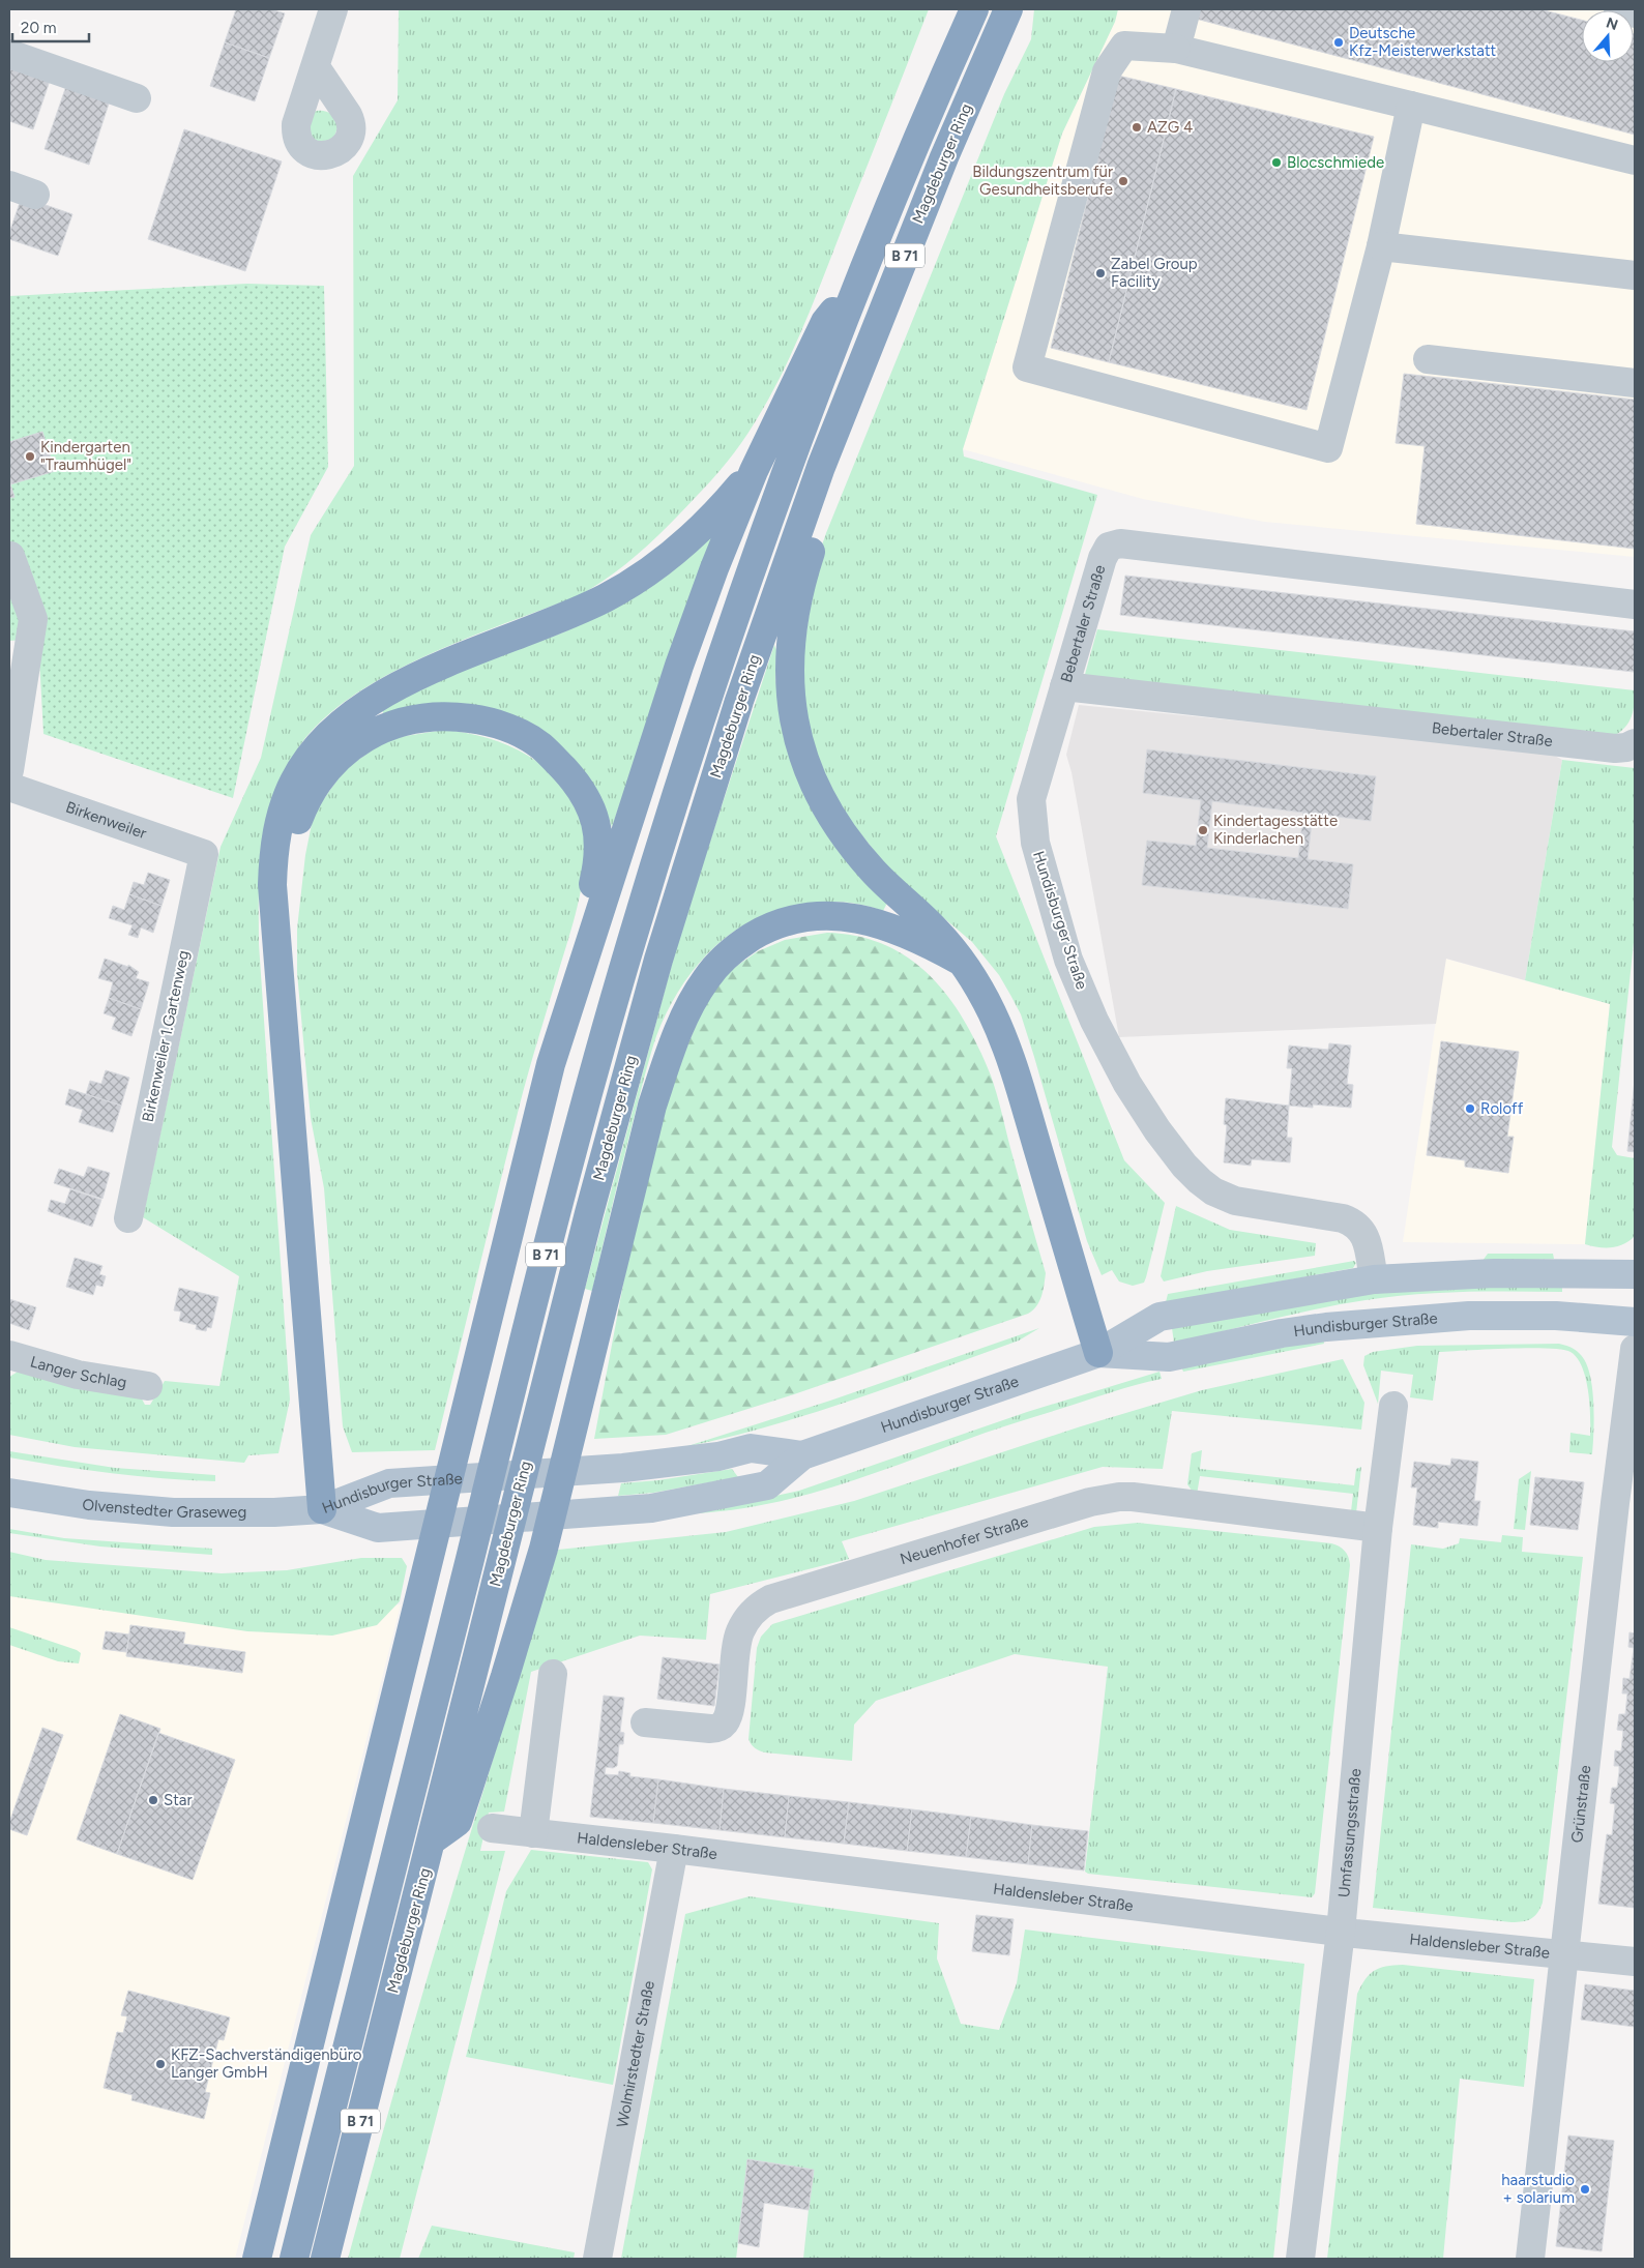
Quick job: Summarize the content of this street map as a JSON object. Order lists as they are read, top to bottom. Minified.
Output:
{"streets":{"highway":["Magdeburger Ring","B 71"],"main road":["Hundisburger Straße","Olvenstedter Graseweg"],"street":["Bebertaler Straße","Birkenweiler","Birkenweiler 1.Gartenweg","Langer Schlag","Neuenhofer Straße","Grünstraße","Umfassungsstraße","Haldensleber Straße","Wolmirstedter Straße"]},"crossings":[["Bebertaler Straße","Hundisburger Straße"],["Birkenweiler","Birkenweiler 1.Gartenweg"],["Hundisburger Straße","Olvenstedter Graseweg"],["Neuenhofer Straße","Umfassungsstraße"],["Grünstraße","Haldensleber Straße"],["Umfassungsstraße","Haldensleber Straße"],["Haldensleber Straße","Wolmirstedter Straße"]],"places":["Deutsche Kfz-Meisterwerkstatt","AZG 4","Blocschmiede","Bildungszentrum für Gesundheitsberufe","Zabel Group Facility","Kindergarten \"Traumhügel\"","Kindertagesstätte Kinderlachen","Roloff","Star","KFZ-Sachverständigenbüro Langer GmbH","haarstudio + solarium"],"scale_bar":"20 m","north":"top"}
